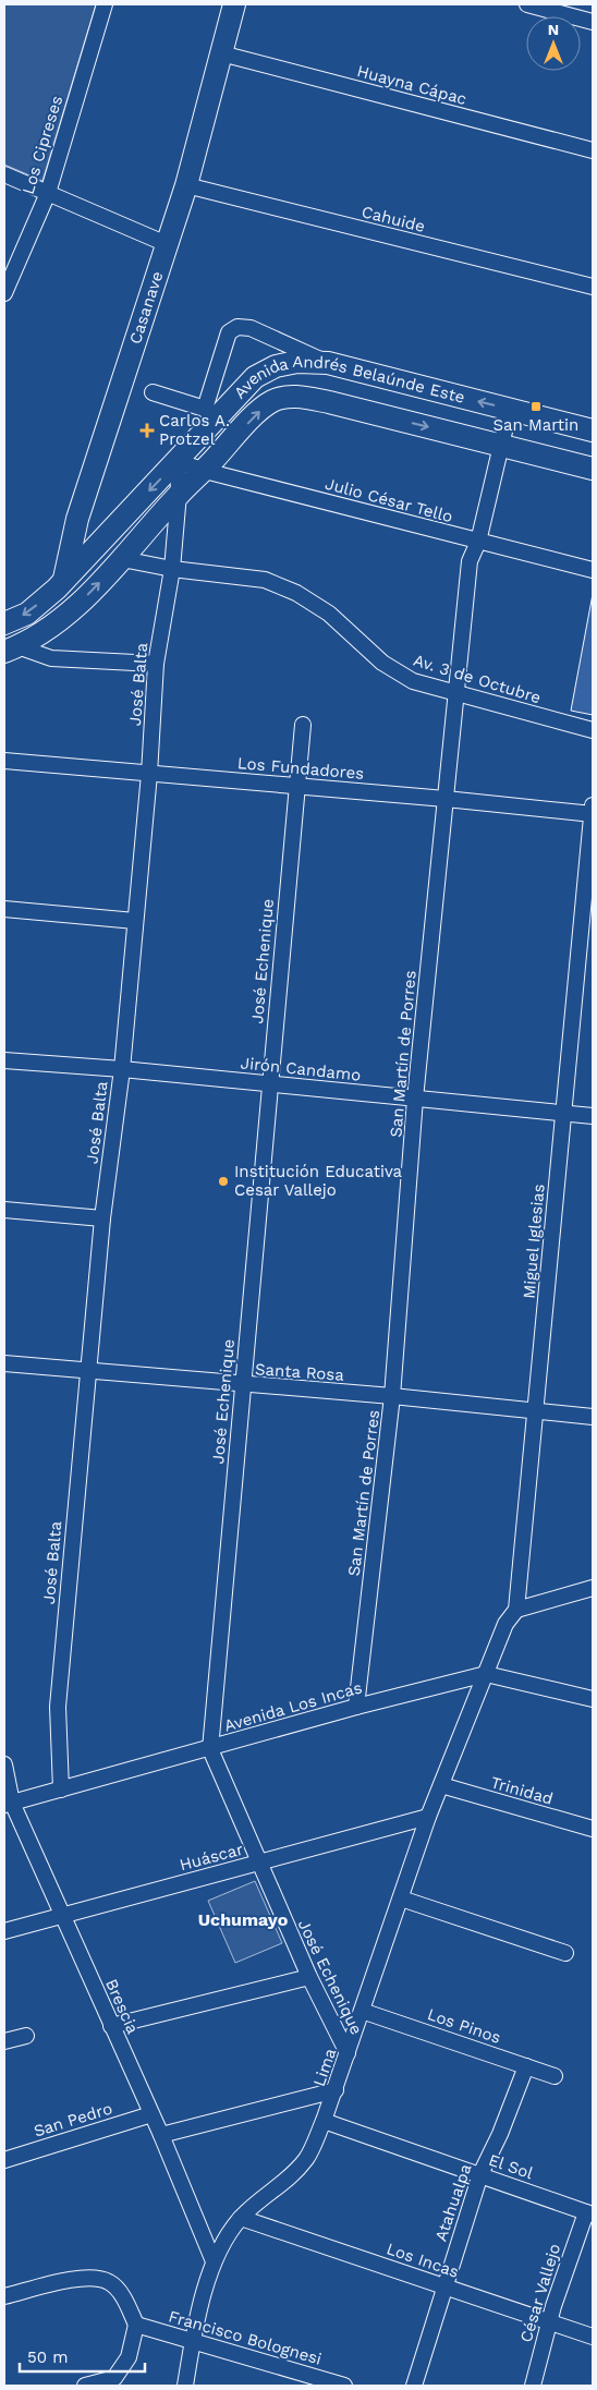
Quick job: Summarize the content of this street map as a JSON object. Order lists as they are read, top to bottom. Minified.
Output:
{"streets":{"street":["Huayna Cápac","Los Cipreses","Cahuide","Casanave","Avenida Andrés Belaúnde Este","Julio César Tello","Av. 3 de Octubre","José Balta","Los Fundadores","José Echenique","San Martín de Porres","Jirón Candamo","Miguel Iglesias","Santa Rosa","Avenida Los Incas","Trinidad","Huáscar","Brescia","Los Pinos","Lima","San Pedro","El Sol","Atahualpa","Los Incas","César Vallejo","Francisco Bolognesi"]},"crossings":[["Huayna Cápac","Casanave"],["Cahuide","Casanave"],["Casanave","Avenida Andrés Belaúnde Este"],["Avenida Andrés Belaúnde Este","Julio César Tello"],["Avenida Andrés Belaúnde Este","Av. 3 de Octubre"],["Avenida Andrés Belaúnde Este","José Balta"],["Avenida Andrés Belaúnde Este","San Martín de Porres"],["Julio César Tello","José Balta"],["Julio César Tello","San Martín de Porres"],["Av. 3 de Octubre","José Balta"],["Av. 3 de Octubre","San Martín de Porres"],["José Balta","Los Fundadores"],["José Balta","Jirón Candamo"],["José Balta","Santa Rosa"],["José Balta","Avenida Los Incas"],["Los Fundadores","José Echenique"],["Los Fundadores","San Martín de Porres"],["Los Fundadores","Miguel Iglesias"],["José Echenique","Jirón Candamo"],["José Echenique","Santa Rosa"],["José Echenique","Avenida Los Incas"],["José Echenique","Huáscar"],["José Echenique","Lima"],["San Martín de Porres","Jirón Candamo"],["San Martín de Porres","Santa Rosa"],["San Martín de Porres","Avenida Los Incas"],["Jirón Candamo","Miguel Iglesias"],["Miguel Iglesias","Santa Rosa"],["Miguel Iglesias","Avenida Los Incas"],["Miguel Iglesias","Lima"],["Avenida Los Incas","Brescia"],["Avenida Los Incas","Lima"],["Trinidad","Lima"],["Huáscar","Brescia"],["Huáscar","Lima"],["Brescia","Lima"],["Brescia","San Pedro"],["Los Pinos","Lima"],["Los Pinos","Atahualpa"],["Lima","El Sol"],["Lima","Los Incas"],["Lima","Francisco Bolognesi"],["El Sol","Atahualpa"],["El Sol","César Vallejo"],["Atahualpa","Los Incas"],["Los Incas","César Vallejo"]],"districts":["Uchumayo"],"places":{"transit":["San Martin"],"health":["Carlos A. Protzel"],"other":["Institución Educativa Cesar Vallejo"]},"scale_bar":"50 m","north":"top"}
